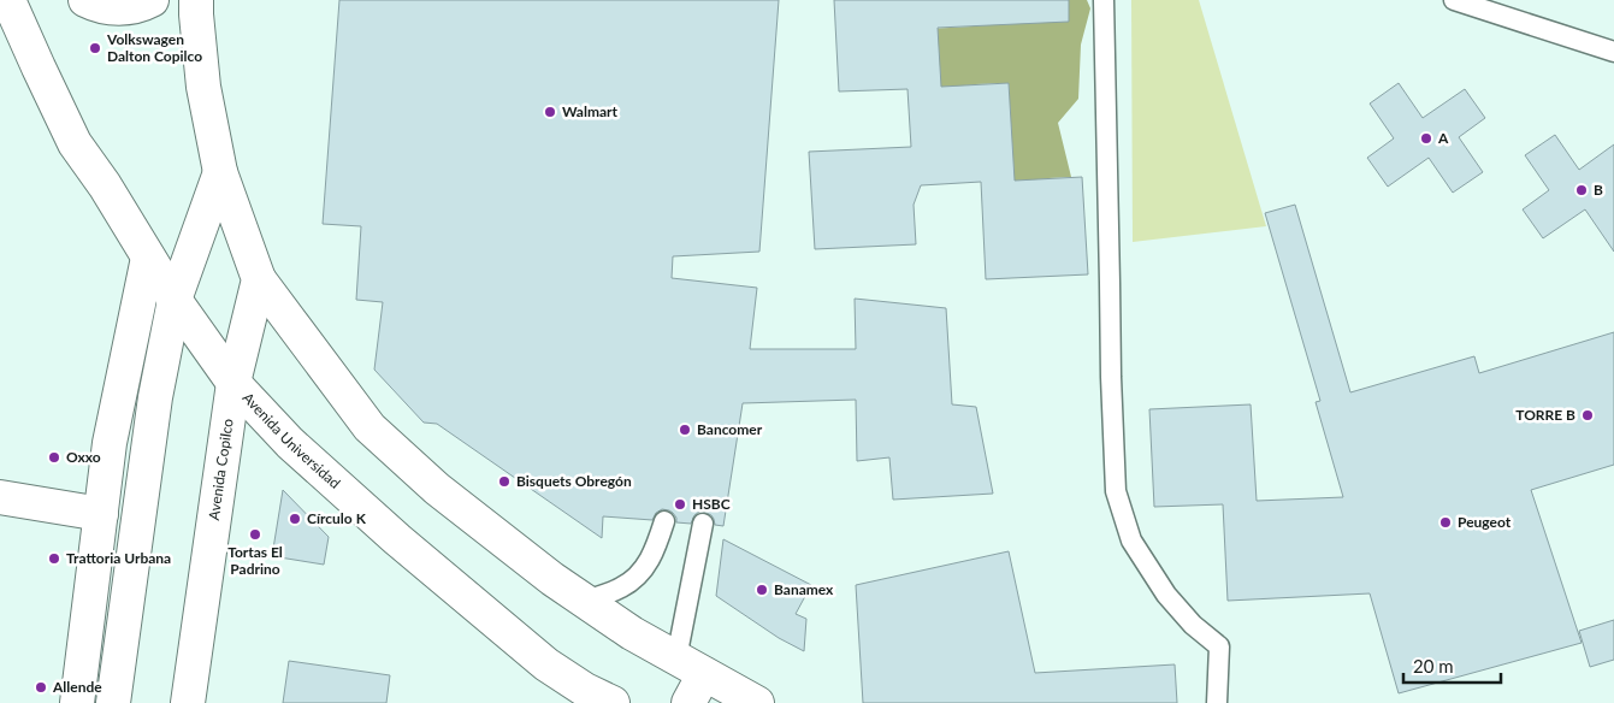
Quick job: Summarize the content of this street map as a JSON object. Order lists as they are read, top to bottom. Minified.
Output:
{"streets":{"main road":["Avenida Universidad","Avenida Copilco"]},"crossings":[["Avenida Universidad","Avenida Copilco"]],"places":["Volkswagen Dalton Copilco","Walmart","A","B","TORRE B","Bancomer","Oxxo","Bisquets Obregón","HSBC","Círculo K","Peugeot","Tortas El Padrino","Trattoria Urbana","Banamex","Allende"],"scale_bar":"20 m"}
